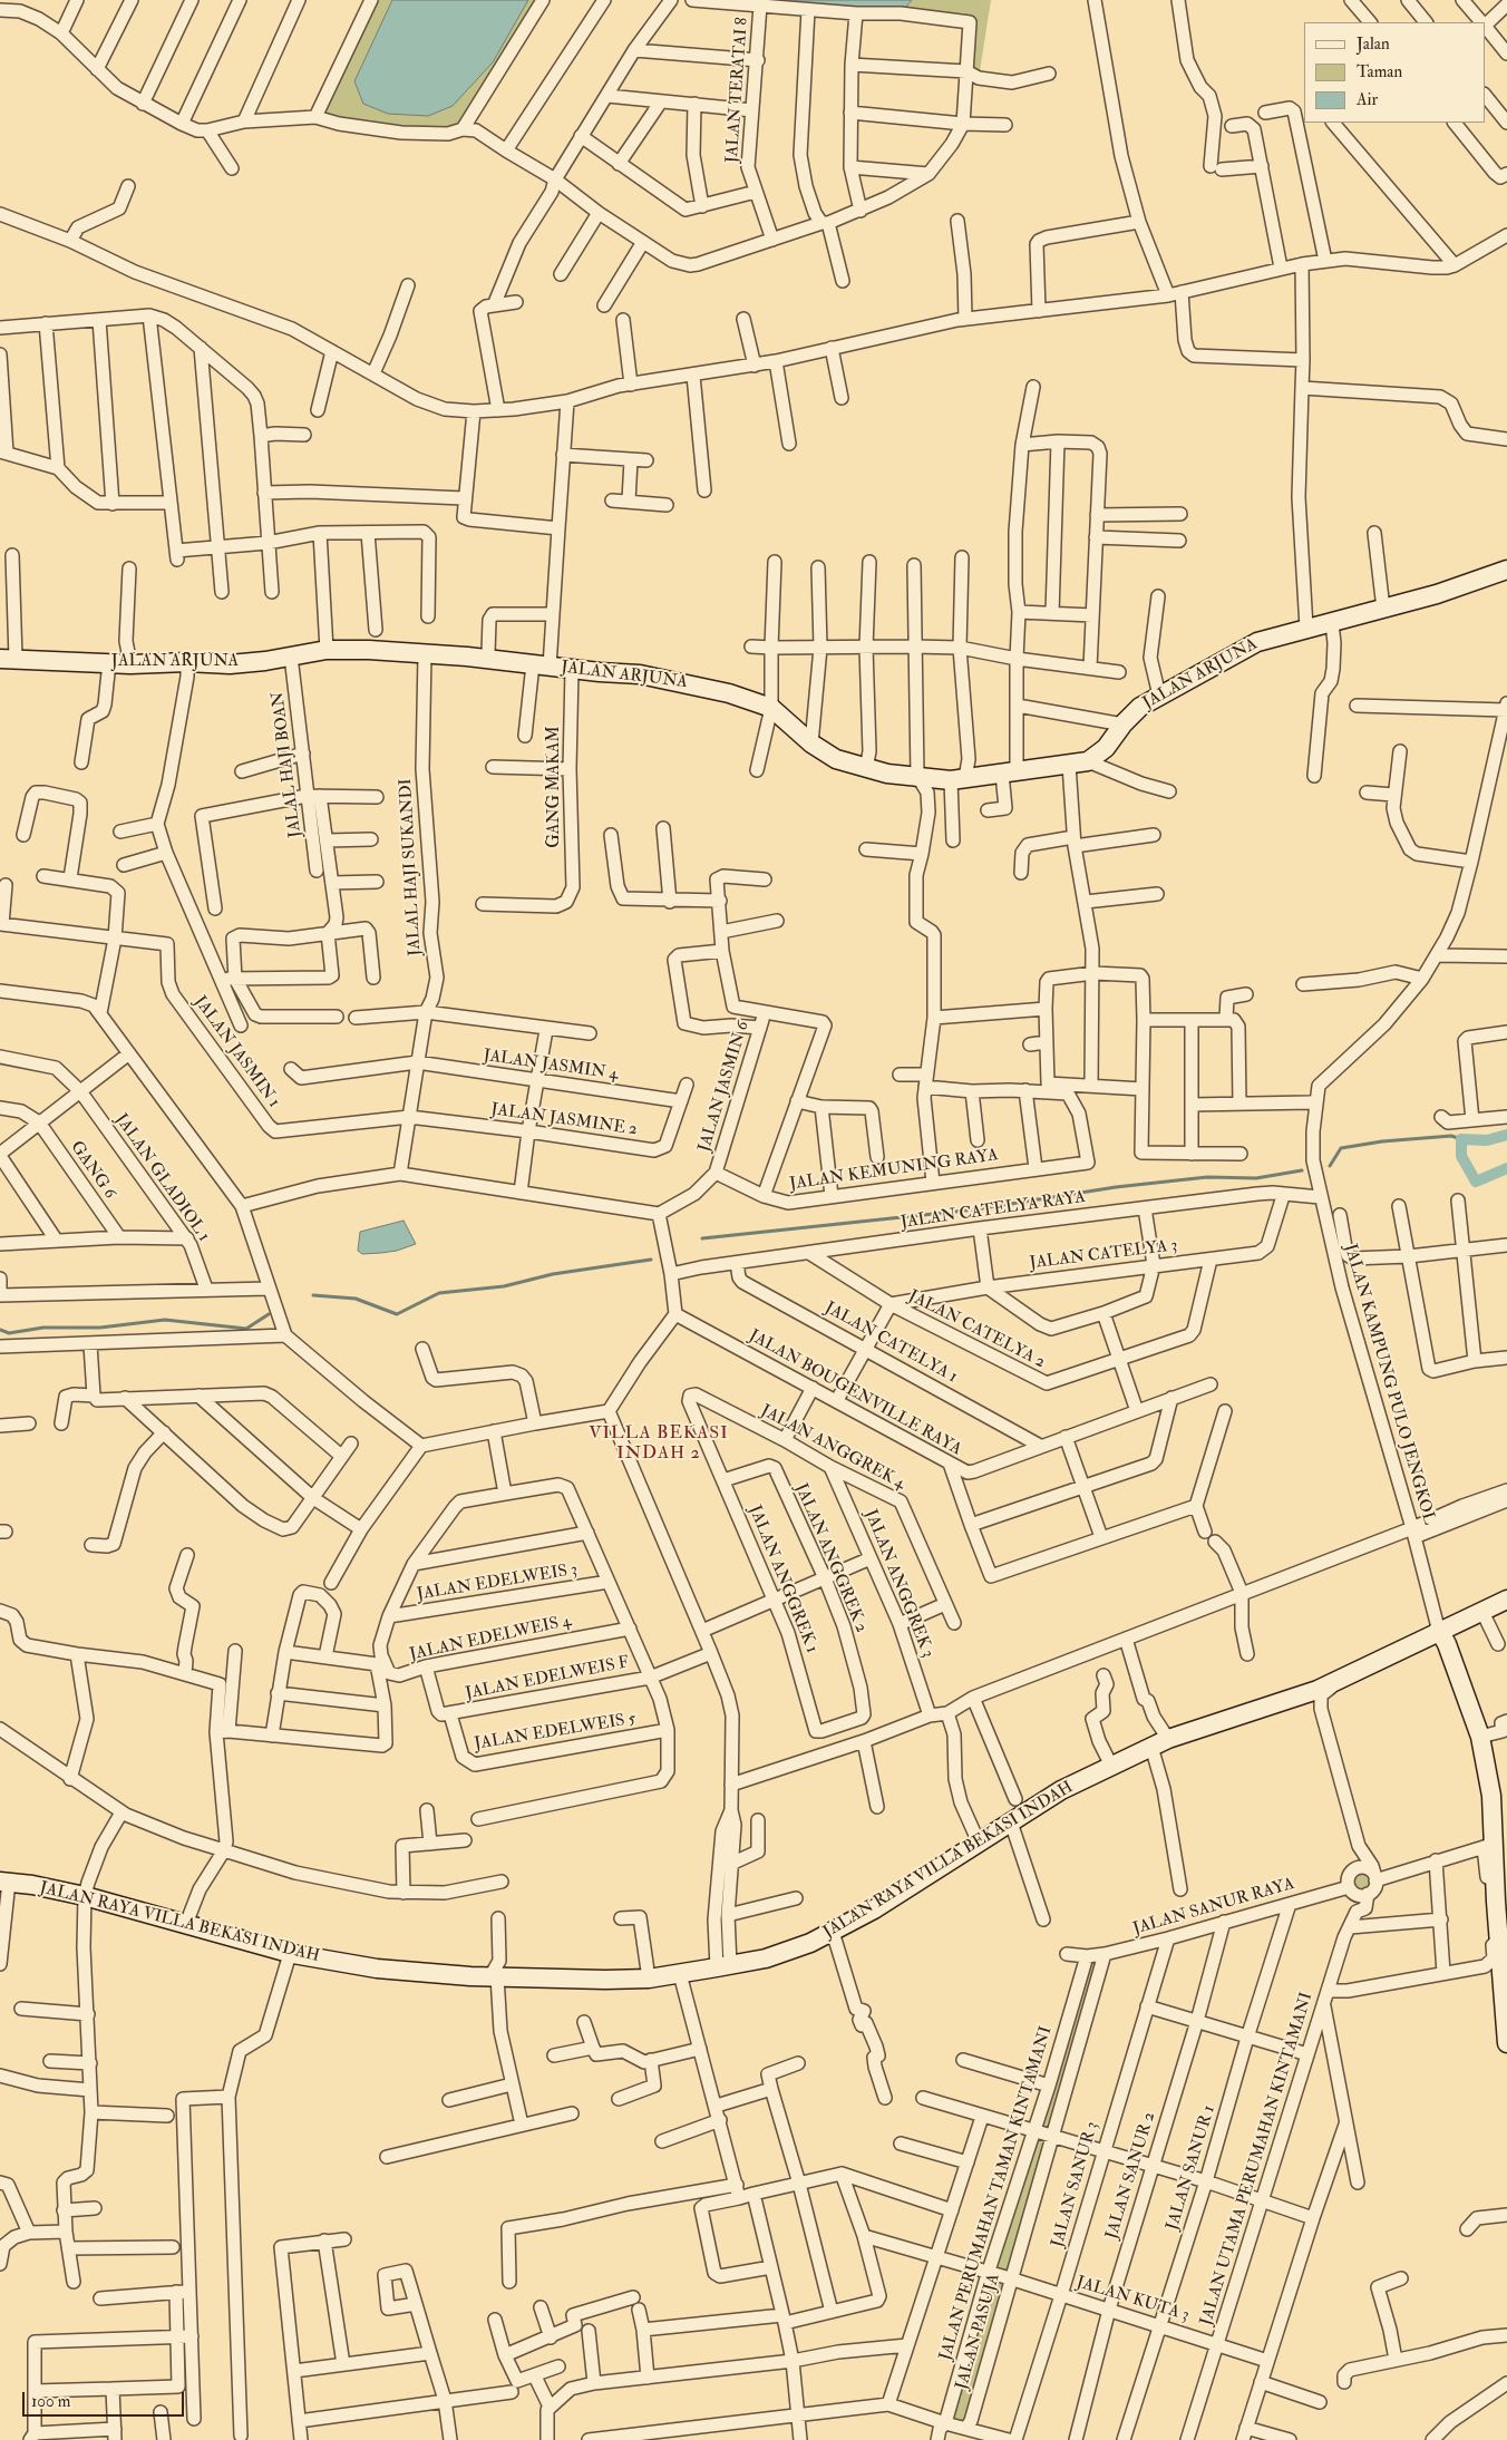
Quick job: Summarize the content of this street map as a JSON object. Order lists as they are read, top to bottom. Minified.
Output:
{"streets":{"street":["JALAN TERATAI 8","JALAN ARJUNA","JALAL HAJI BOAN","GANG MAKAM","JALAL HAJI SUKANDI","JALAN JASMIN 1","JALAN JASMIN 4","JALAN JASMIN 6","JALAN JASMINE 2","GANG 6","JALAN KEMUNING RAYA","JALAN GLADIOL 1","JALAN CATELYA RAYA","JALAN CATELYA 3","JALAN CATELYA 2","JALAN CATELYA 1","JALAN KAMPUNG PULO JENGKOL","JALAN BOUGENVILLE RAYA","JALAN ANGGREK 4","JALAN ANGGREK 2","JALAN ANGGREK 1","JALAN EDELWEIS 3","JALAN ANGGREK 3","JALAN EDELWEIS 4","JALAN EDELWEIS F","JALAN EDELWEIS 5","JALAN RAYA VILLA BEKASI INDAH","JALAN SANUR RAYA","JALAN UTAMA PERUMAHAN KINTAMANI","JALAN SANUR 1","JALAN SANUR 2","JALAN SANUR 3","JALAN PERUMAHAN TAMAN KINTAMANI","JALAN KUTA 3","JALAN PASUJA"]},"crossings":[["JALAN ARJUNA","JALAL HAJI BOAN"],["JALAN ARJUNA","GANG MAKAM"],["JALAN ARJUNA","JALAL HAJI SUKANDI"],["JALAL HAJI SUKANDI","JALAN JASMIN 1"],["JALAL HAJI SUKANDI","JALAN JASMIN 4"],["JALAL HAJI SUKANDI","JALAN JASMINE 2"],["JALAN JASMIN 1","JALAN JASMINE 2"],["JALAN JASMIN 4","JALAN JASMINE 2"],["JALAN JASMIN 6","JALAN KEMUNING RAYA"],["JALAN CATELYA RAYA","JALAN CATELYA 3"],["JALAN CATELYA RAYA","JALAN CATELYA 2"],["JALAN CATELYA RAYA","JALAN CATELYA 1"],["JALAN CATELYA RAYA","JALAN KAMPUNG PULO JENGKOL"],["JALAN CATELYA 3","JALAN CATELYA 2"],["JALAN CATELYA 1","JALAN BOUGENVILLE RAYA"],["JALAN KAMPUNG PULO JENGKOL","JALAN RAYA VILLA BEKASI INDAH"],["JALAN ANGGREK 4","JALAN ANGGREK 1"],["JALAN ANGGREK 4","JALAN ANGGREK 3"],["JALAN ANGGREK 2","JALAN ANGGREK 1"],["JALAN EDELWEIS 3","JALAN EDELWEIS 4"],["JALAN EDELWEIS F","JALAN EDELWEIS 5"],["JALAN SANUR RAYA","JALAN UTAMA PERUMAHAN KINTAMANI"],["JALAN SANUR RAYA","JALAN SANUR 1"],["JALAN SANUR RAYA","JALAN SANUR 2"],["JALAN SANUR RAYA","JALAN SANUR 3"],["JALAN SANUR RAYA","JALAN PERUMAHAN TAMAN KINTAMANI"],["JALAN SANUR RAYA","JALAN PASUJA"],["JALAN UTAMA PERUMAHAN KINTAMANI","JALAN KUTA 3"],["JALAN SANUR 1","JALAN KUTA 3"],["JALAN SANUR 2","JALAN KUTA 3"],["JALAN SANUR 3","JALAN KUTA 3"],["JALAN PERUMAHAN TAMAN KINTAMANI","JALAN KUTA 3"],["JALAN KUTA 3","JALAN PASUJA"]],"districts":["VILLA BEKASI INDAH 2"],"legend":["Jalan","Taman","Air"],"scale_bar":"100 m"}
